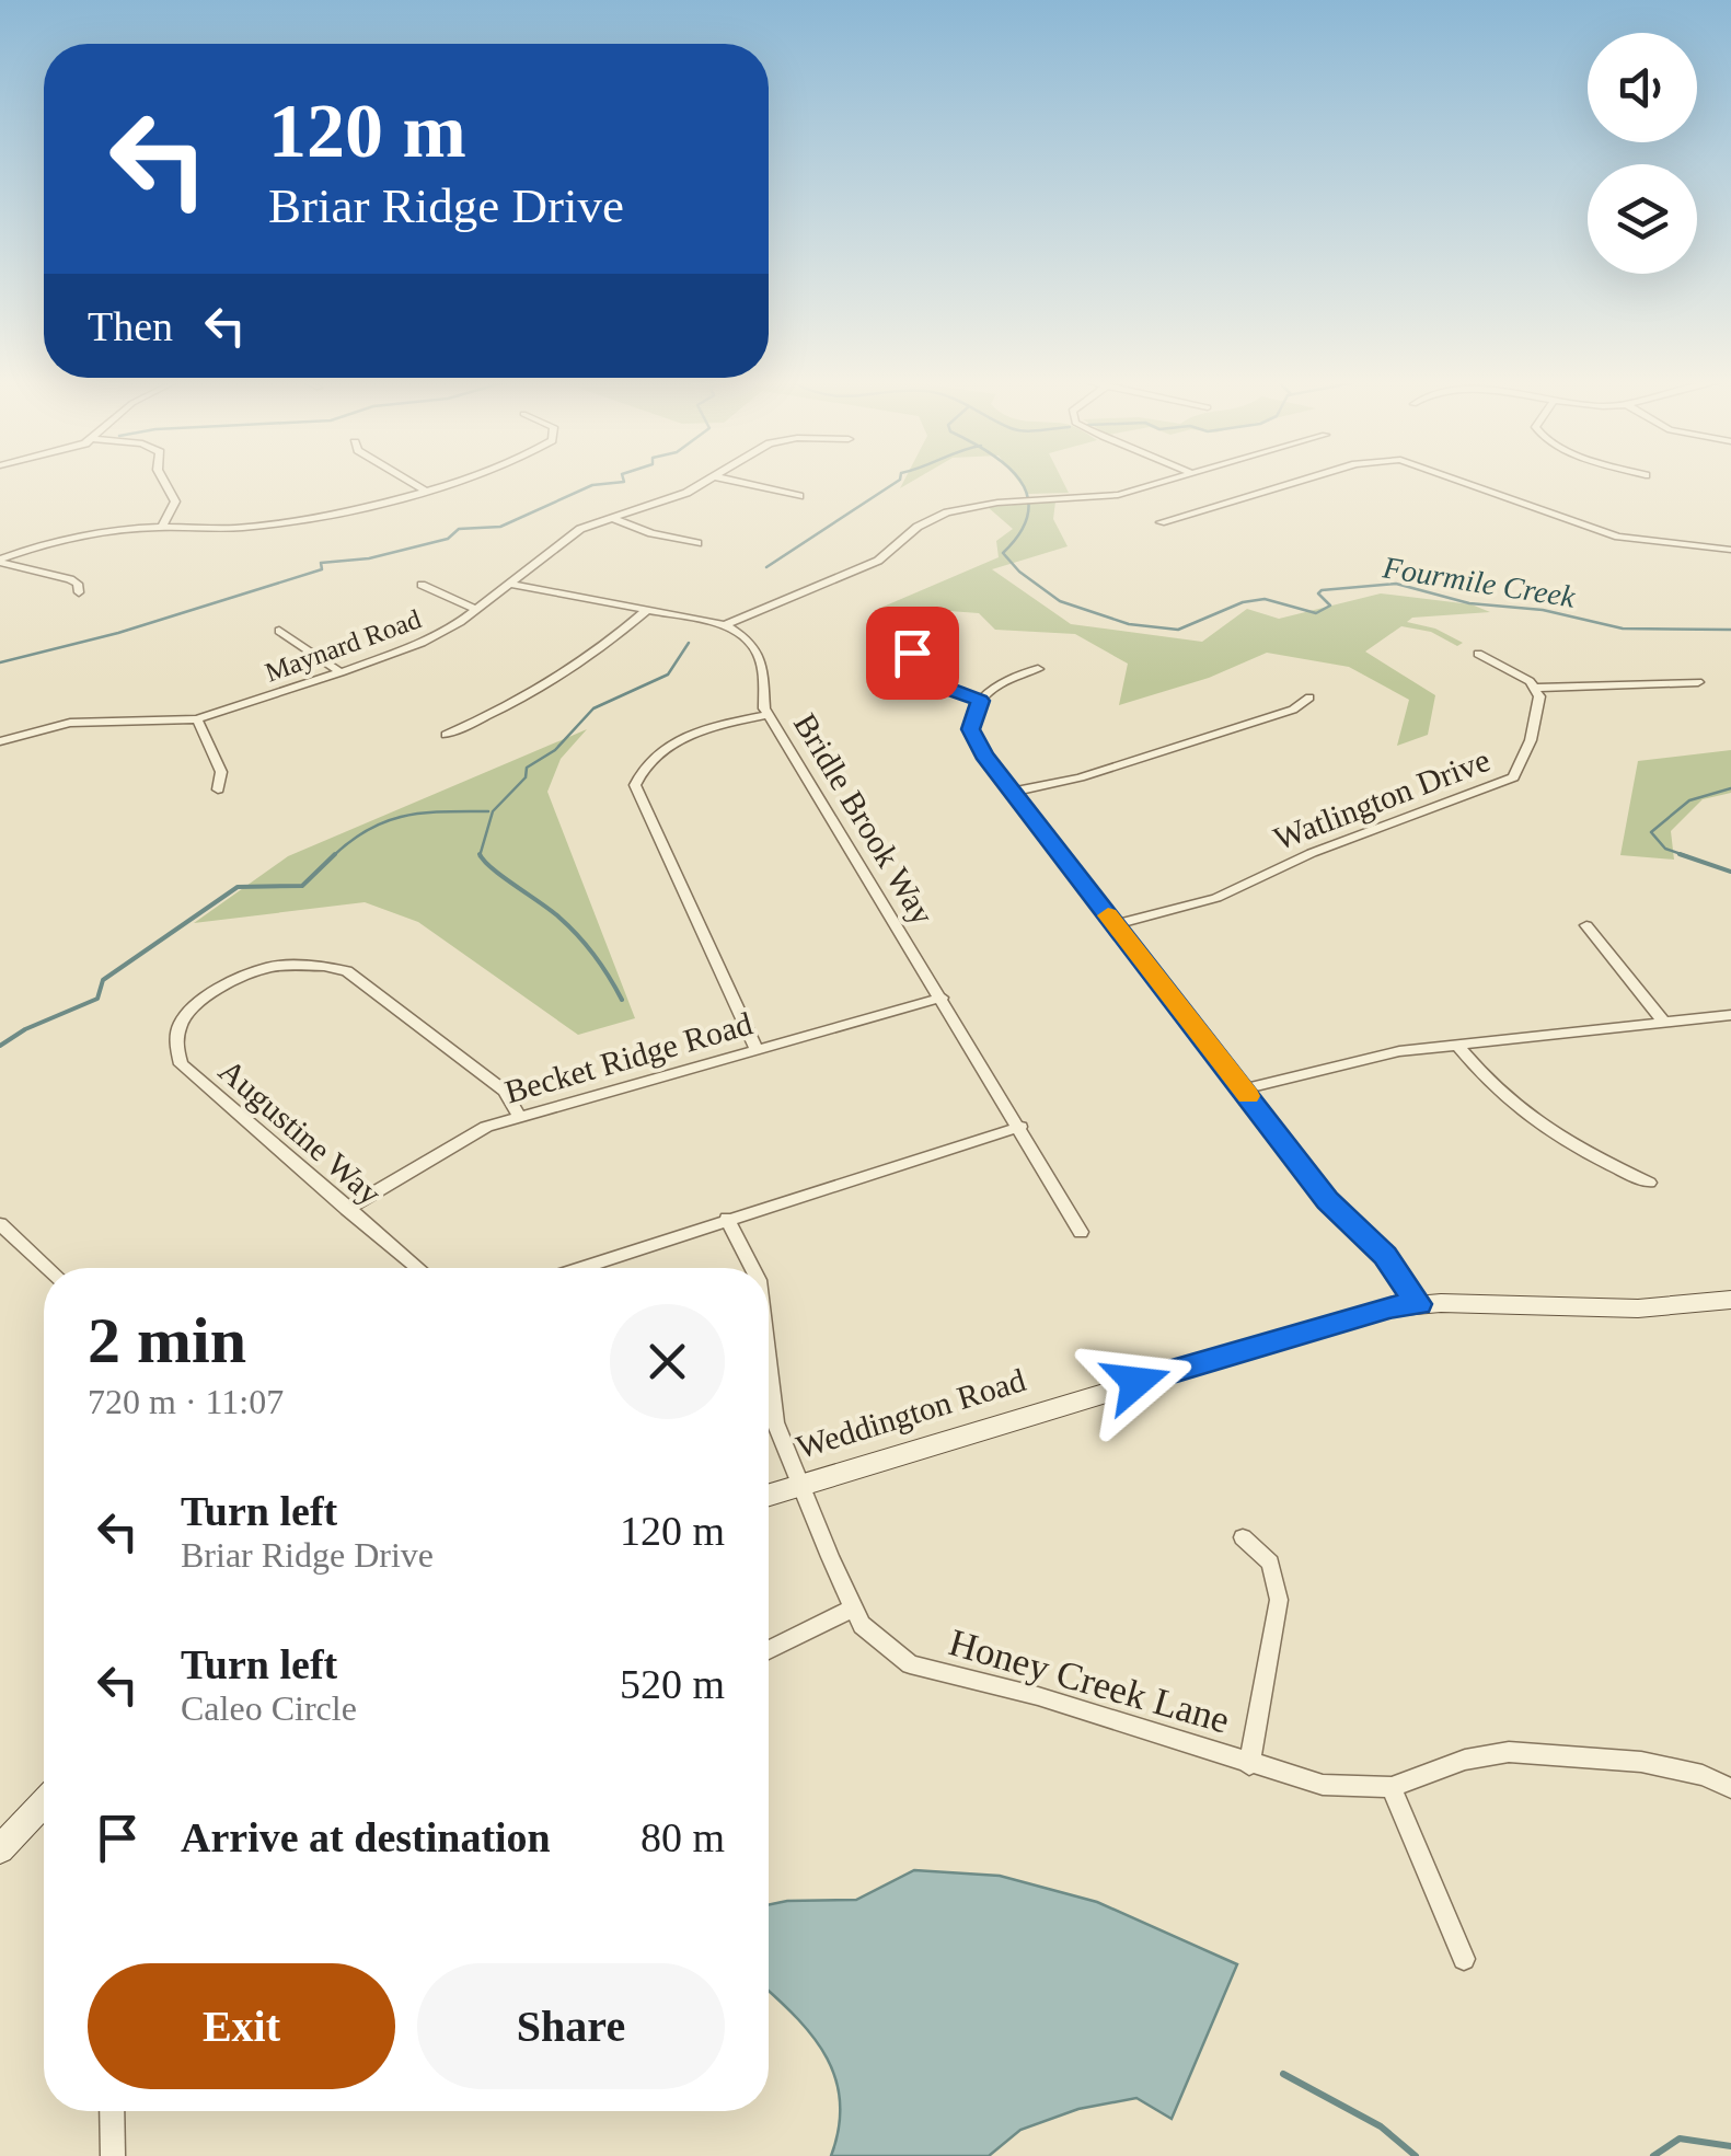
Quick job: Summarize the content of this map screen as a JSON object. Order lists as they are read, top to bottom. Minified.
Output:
{"streets":{"main road":["Weddington Road"],"street":["Maynard Road","Watlington Drive","Bridle Brook Way","Becket Ridge Road","Augustine Way","Honey Creek Lane"]},"crossings":[["Bridle Brook Way","Becket Ridge Road"],["Becket Ridge Road","Augustine Way"],["Weddington Road","Honey Creek Lane"]],"water":["Fourmile Creek"],"page":{"turn":["120 m","Briar Ridge Drive"],"then":"Then","heading":["2 min","720 m · 11:07"],"list":[{"name":"Turn left","note":"Briar Ridge Drive","value":"120 m"},{"name":"Turn left","note":"Caleo Circle","value":"520 m"},{"name":"Arrive at destination","value":"80 m"}],"buttons":["Exit","Share"]}}
